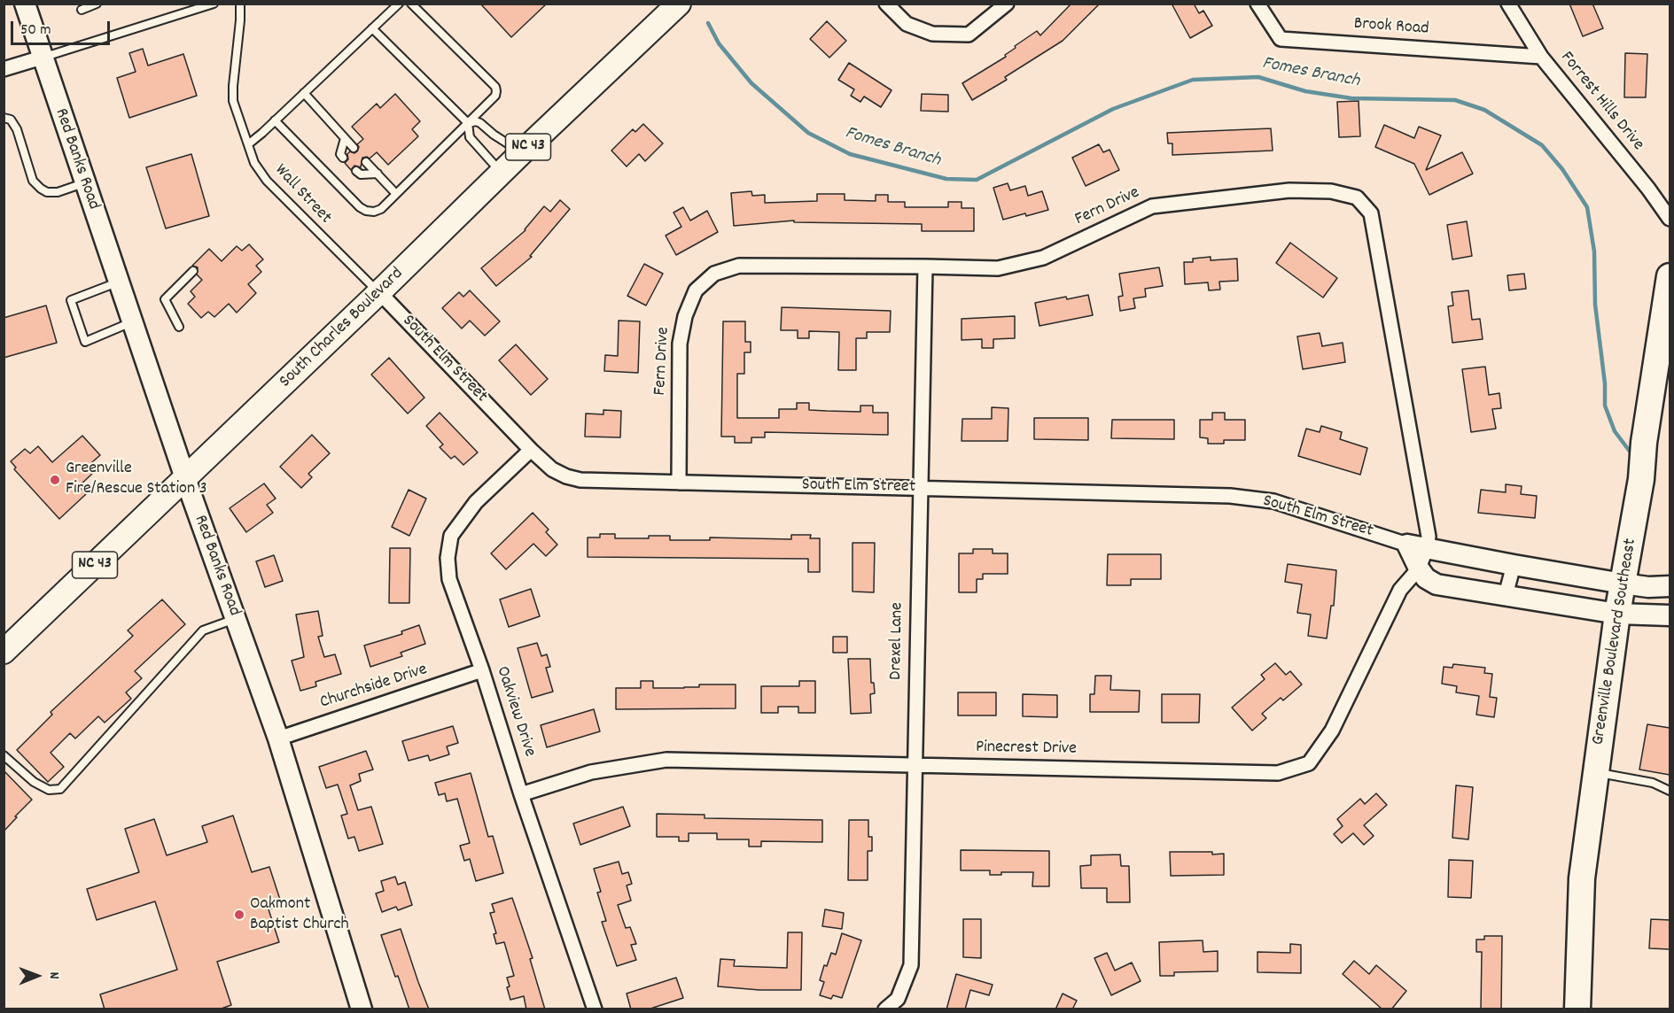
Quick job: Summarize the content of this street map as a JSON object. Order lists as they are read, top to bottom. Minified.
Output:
{"streets":{"highway":["Greenville Boulevard Southeast"],"main road":["NC 43","South Charles Boulevard"],"street":["Brook Road","Forrest Hills Drive","Red Banks Road","Fern Drive","South Elm Street","Drexel Lane","Churchside Drive","Oakview Drive","Pinecrest Drive"],"lane":["Wall Street"]},"crossings":[["Brook Road","Forrest Hills Drive"],["Red Banks Road","South Charles Boulevard"],["Red Banks Road","Churchside Drive"],["Wall Street","South Charles Boulevard"],["Wall Street","South Elm Street"],["Fern Drive","South Elm Street"],["Fern Drive","Drexel Lane"],["South Charles Boulevard","South Elm Street"],["South Elm Street","Drexel Lane"],["South Elm Street","Greenville Boulevard Southeast"],["South Elm Street","Oakview Drive"],["Drexel Lane","Pinecrest Drive"],["Churchside Drive","Oakview Drive"],["Oakview Drive","Pinecrest Drive"]],"water":["Fomes Branch"],"places":["Greenville Fire/Rescue Station 3","Oakmont Baptist Church"],"scale_bar":"50 m","north":"right"}
